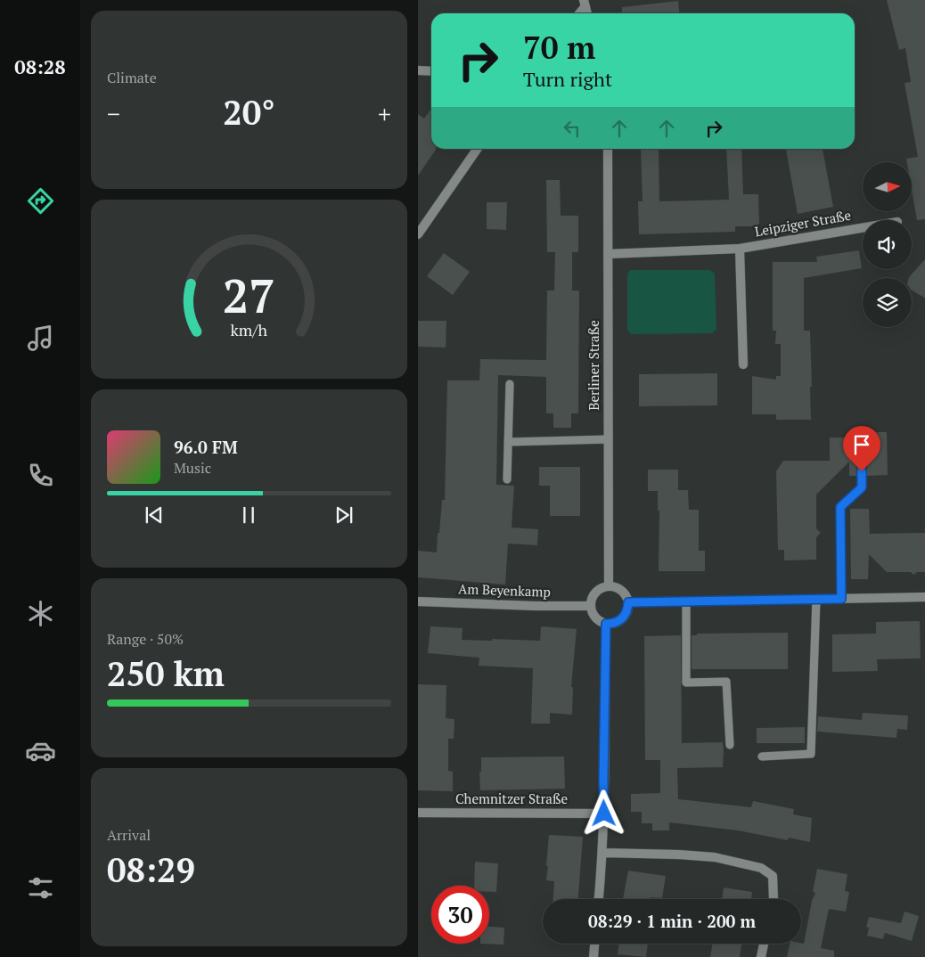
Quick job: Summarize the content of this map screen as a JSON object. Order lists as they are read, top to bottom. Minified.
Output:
{"streets":{"street":["Leipziger Straße","Berliner Straße","Am Beyenkamp","Chemnitzer Straße"]},"crossings":[["Leipziger Straße","Berliner Straße"],["Berliner Straße","Am Beyenkamp"]],"north":"right","page":{"tabs":"08:28","tile":["Climate",["Range · 50%","250 km"],["Arrival","08:29"]],"turn":["70 m","Turn right"],"heat":["−","20°","+"],"song":["96.0 FM","Music"],"limit":"30","trip":"08:29 · 1 min · 200 m","gauge":["27","km/h"]}}
